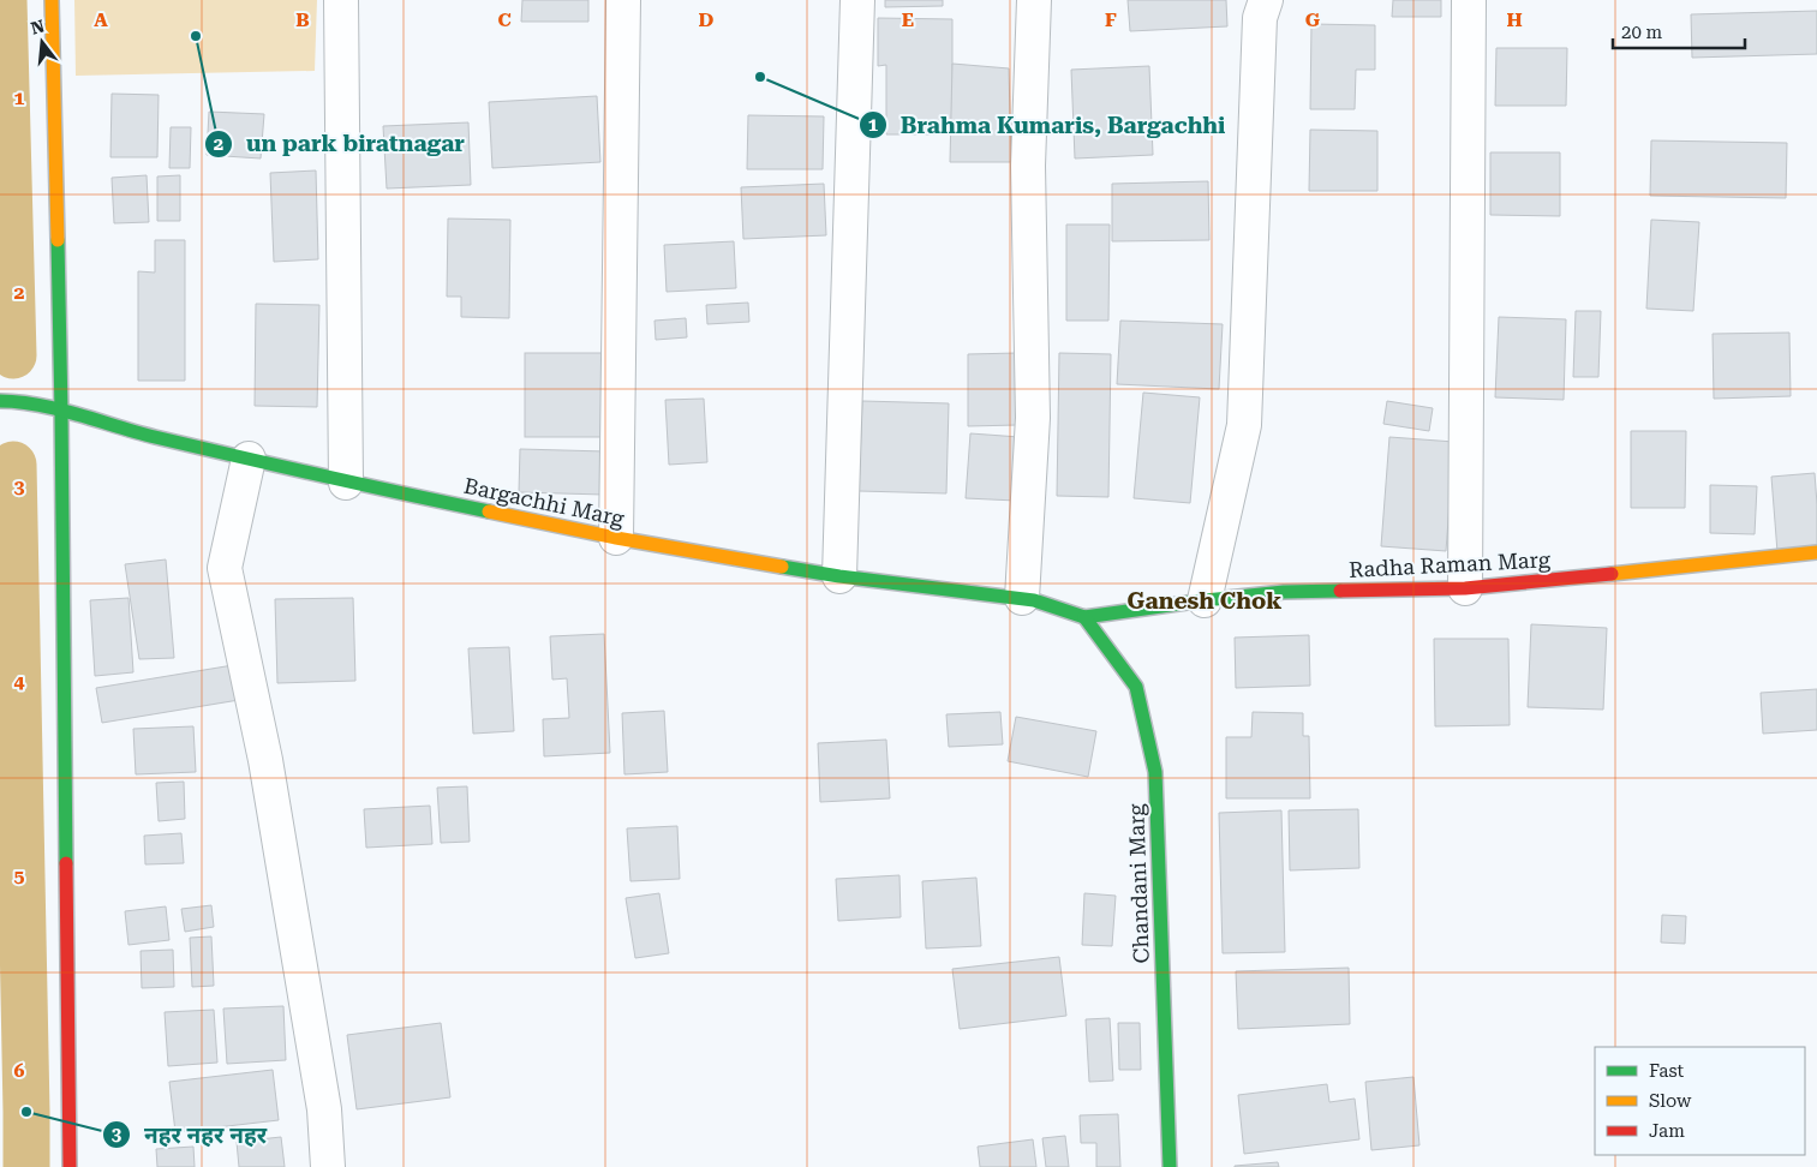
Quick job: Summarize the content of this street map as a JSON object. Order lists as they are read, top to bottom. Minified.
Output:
{"streets":{"street":["Bargachhi Marg","Radha Raman Marg","Chandani Marg"]},"crossings":[["Bargachhi Marg","Radha Raman Marg"],["Bargachhi Marg","Chandani Marg"],["Radha Raman Marg","Chandani Marg"]],"districts":["Ganesh Chok"],"places":["un park biratnagar","Brahma Kumaris, Bargachhi","नहर नहर नहर"],"legend":["Fast","Slow","Jam"],"scale_bar":"20 m","north":"top","grid":{"columns":["A","B","C","D","E","F","G","H"],"rows":["1","2","3","4","5","6"]}}
